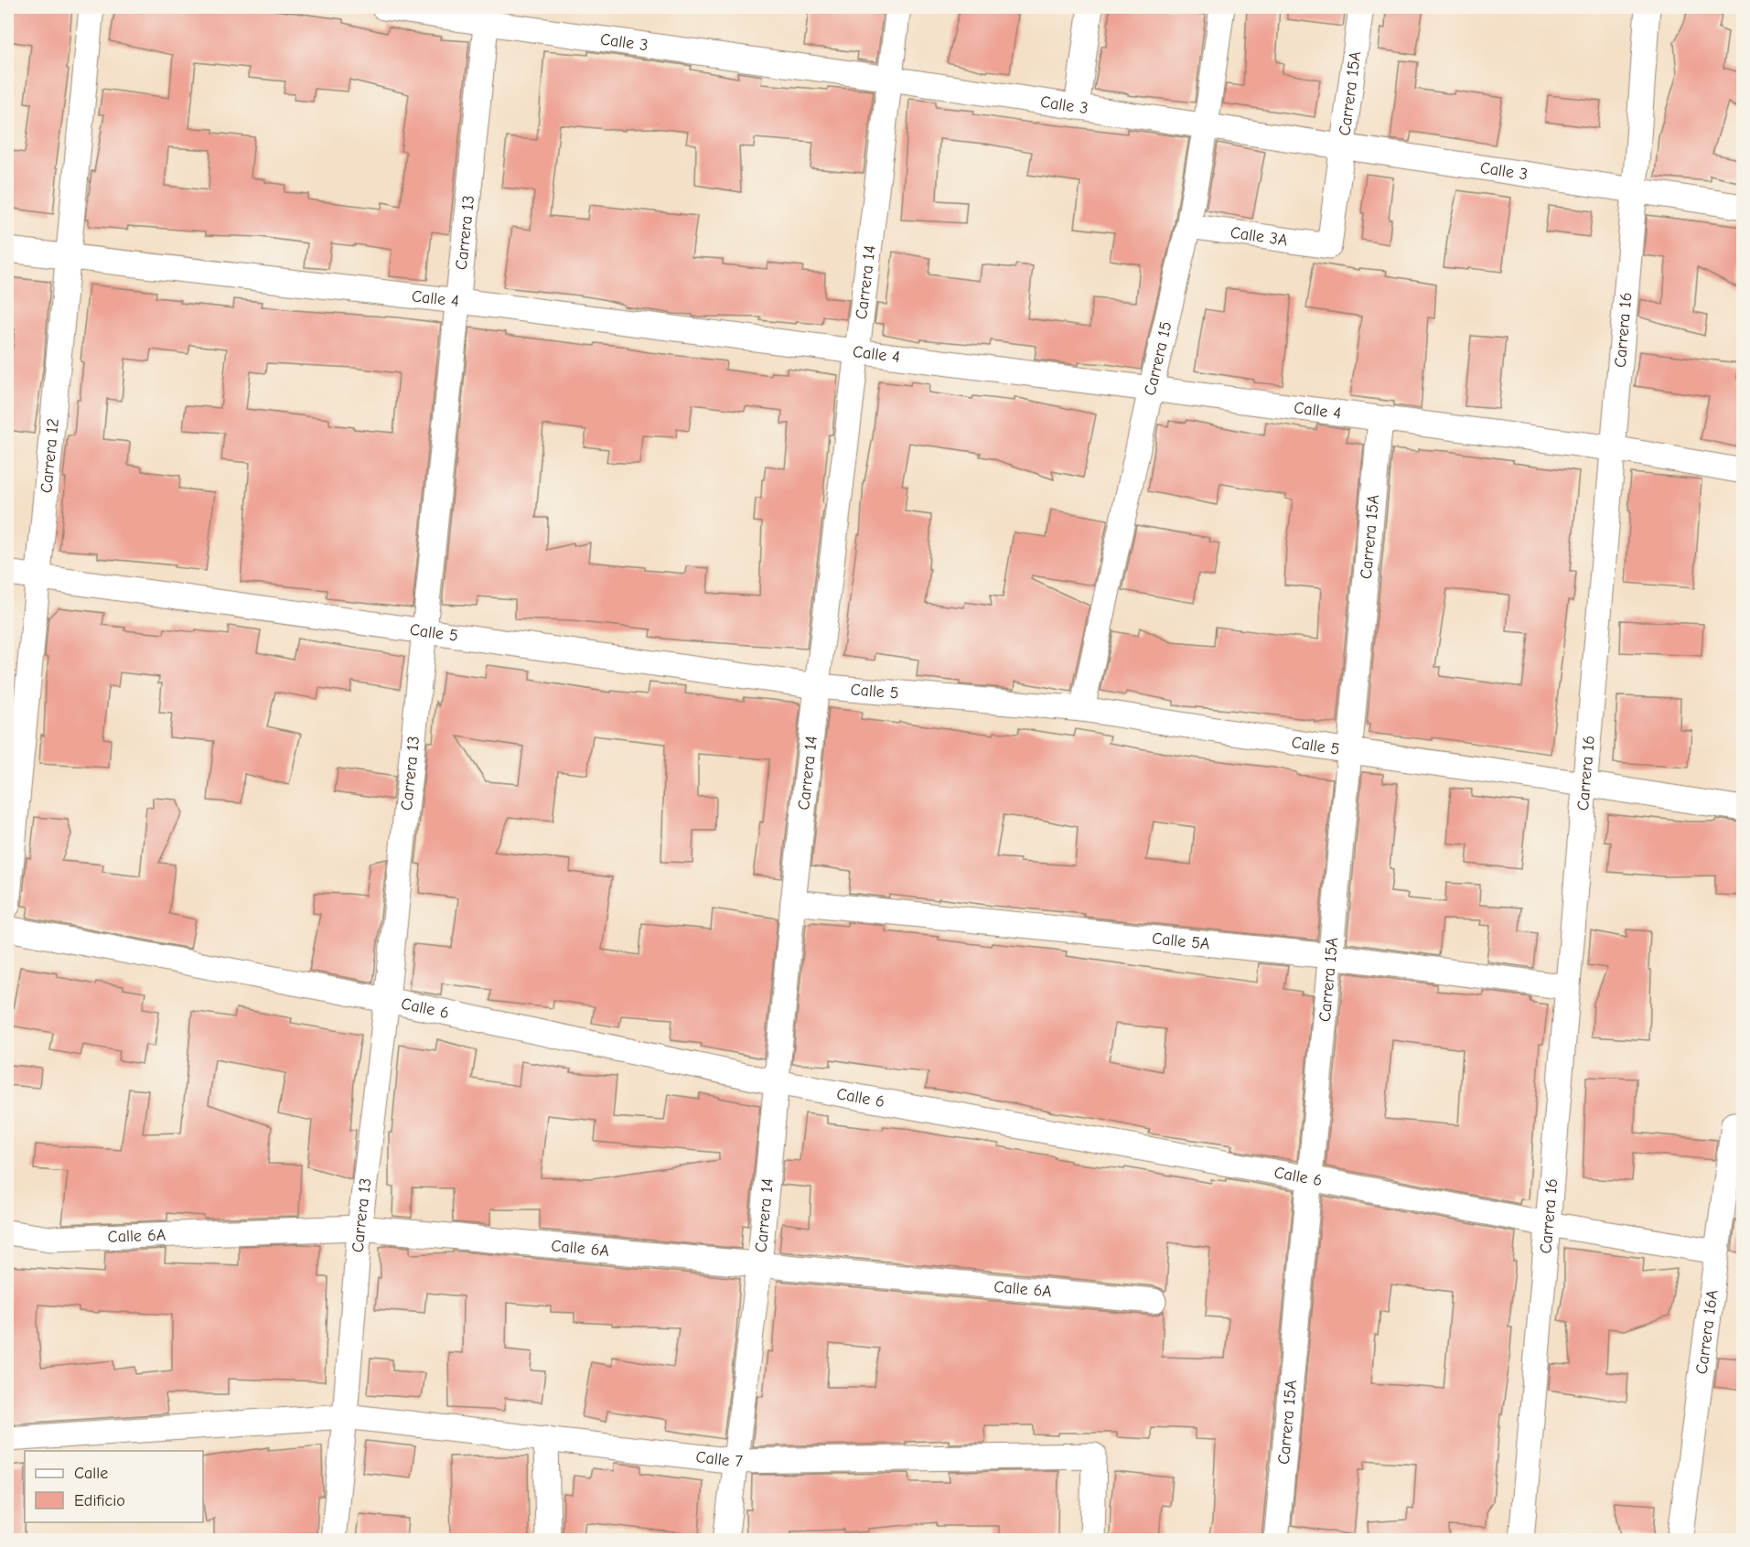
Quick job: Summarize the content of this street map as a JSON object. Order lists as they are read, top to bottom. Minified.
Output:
{"streets":{"street":["Calle 3","Carrera 15A","Carrera 13","Calle 3A","Carrera 14","Calle 4","Carrera 16","Carrera 15","Carrera 12","Calle 5","Calle 5A","Calle 6","Calle 6A","Carrera 16A","Calle 7"]},"crossings":[["Calle 3","Carrera 15A"],["Calle 3","Carrera 13"],["Calle 3","Carrera 14"],["Calle 3","Carrera 16"],["Calle 3","Carrera 15"],["Carrera 15A","Calle 3A"],["Carrera 15A","Calle 4"],["Carrera 15A","Calle 5"],["Carrera 15A","Calle 5A"],["Carrera 15A","Calle 6"],["Carrera 13","Calle 4"],["Carrera 13","Calle 5"],["Carrera 13","Calle 6"],["Carrera 13","Calle 6A"],["Carrera 13","Calle 7"],["Calle 3A","Carrera 15"],["Carrera 14","Calle 4"],["Carrera 14","Calle 5"],["Carrera 14","Calle 5A"],["Carrera 14","Calle 6"],["Carrera 14","Calle 6A"],["Carrera 14","Calle 7"],["Calle 4","Carrera 16"],["Calle 4","Carrera 15"],["Calle 4","Carrera 12"],["Carrera 16","Calle 5"],["Carrera 16","Calle 5A"],["Carrera 16","Calle 6"],["Carrera 15","Calle 5"],["Carrera 12","Calle 5"],["Calle 6","Carrera 16A"]],"legend":["Calle","Edificio"]}
